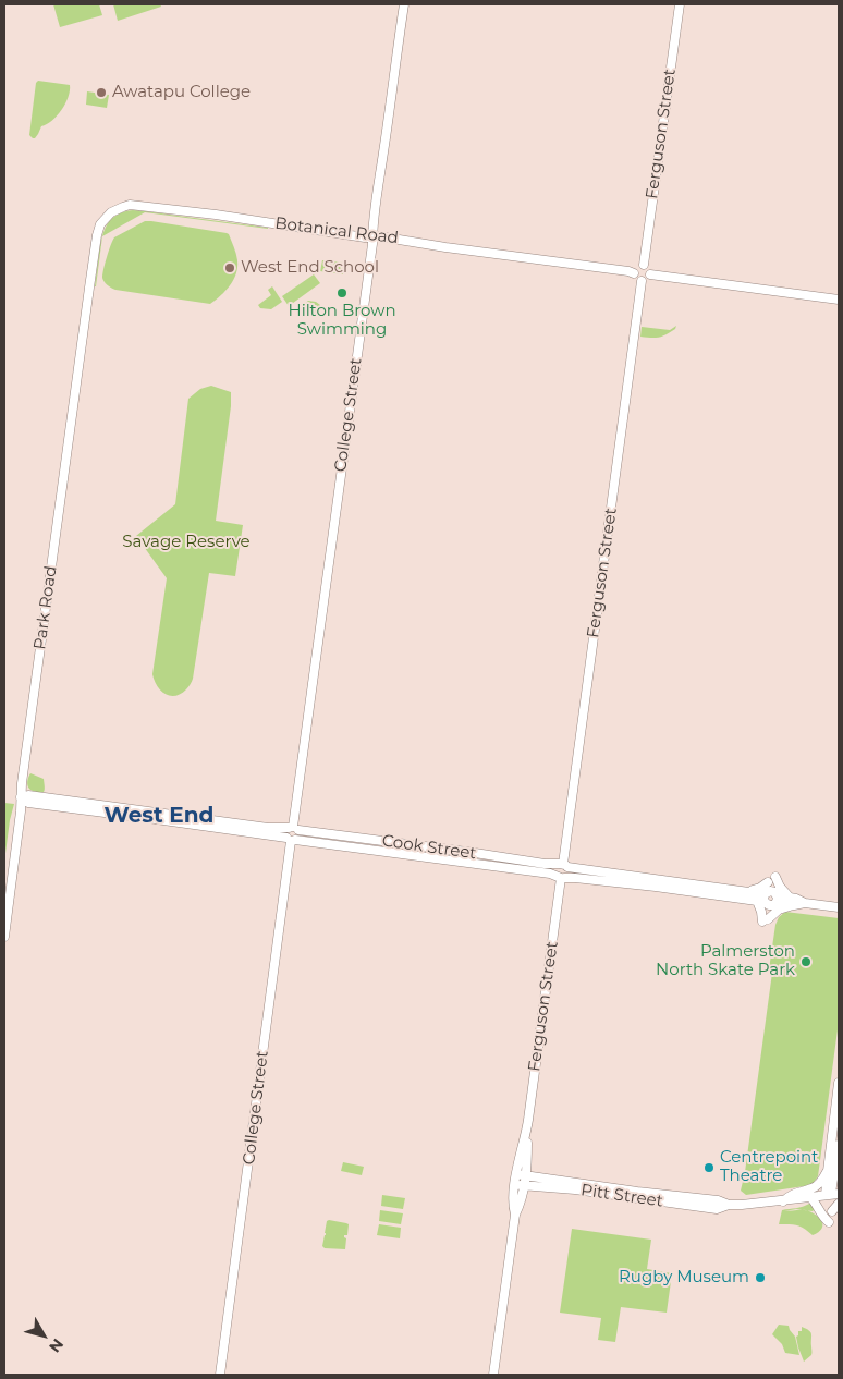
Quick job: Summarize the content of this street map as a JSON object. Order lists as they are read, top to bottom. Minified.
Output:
{"streets":{"street":["Ferguson Street","Botanical Road","College Street","Park Road","Cook Street","Pitt Street"]},"crossings":[["Ferguson Street","Botanical Road"],["Ferguson Street","Cook Street"],["Ferguson Street","Pitt Street"],["Botanical Road","College Street"],["Botanical Road","Park Road"],["College Street","Cook Street"],["Park Road","Cook Street"]],"districts":["West End"],"parks":["Savage Reserve"],"places":["Awatapu College","West End School","Hilton Brown Swimming","Palmerston North Skate Park","Centrepoint Theatre","Rugby Museum"],"north":"bottom right"}
